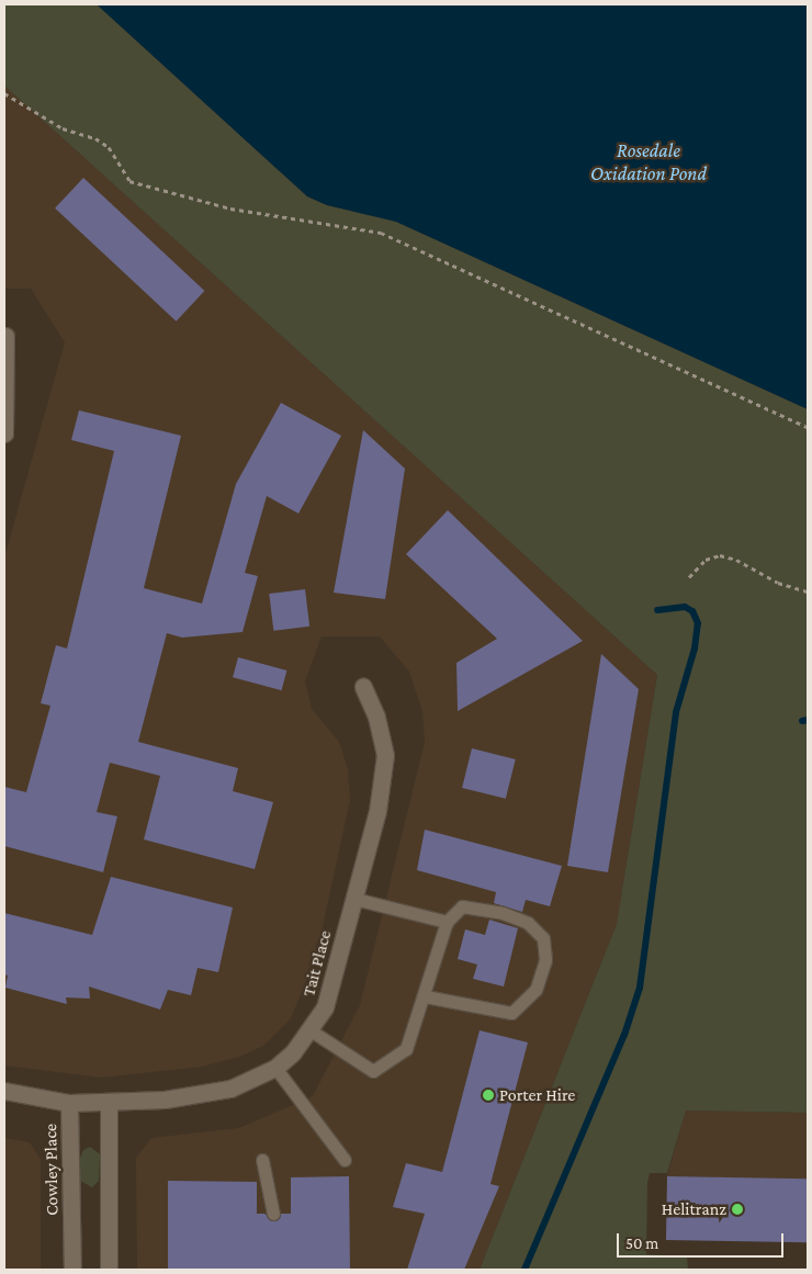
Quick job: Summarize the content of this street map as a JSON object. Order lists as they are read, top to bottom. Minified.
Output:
{"streets":{"street":["Tait Place","Cowley Place"]},"crossings":[["Tait Place","Cowley Place"]],"water":["Rosedale Oxidation Pond"],"places":["Porter Hire","Helitranz"],"scale_bar":"50 m"}
